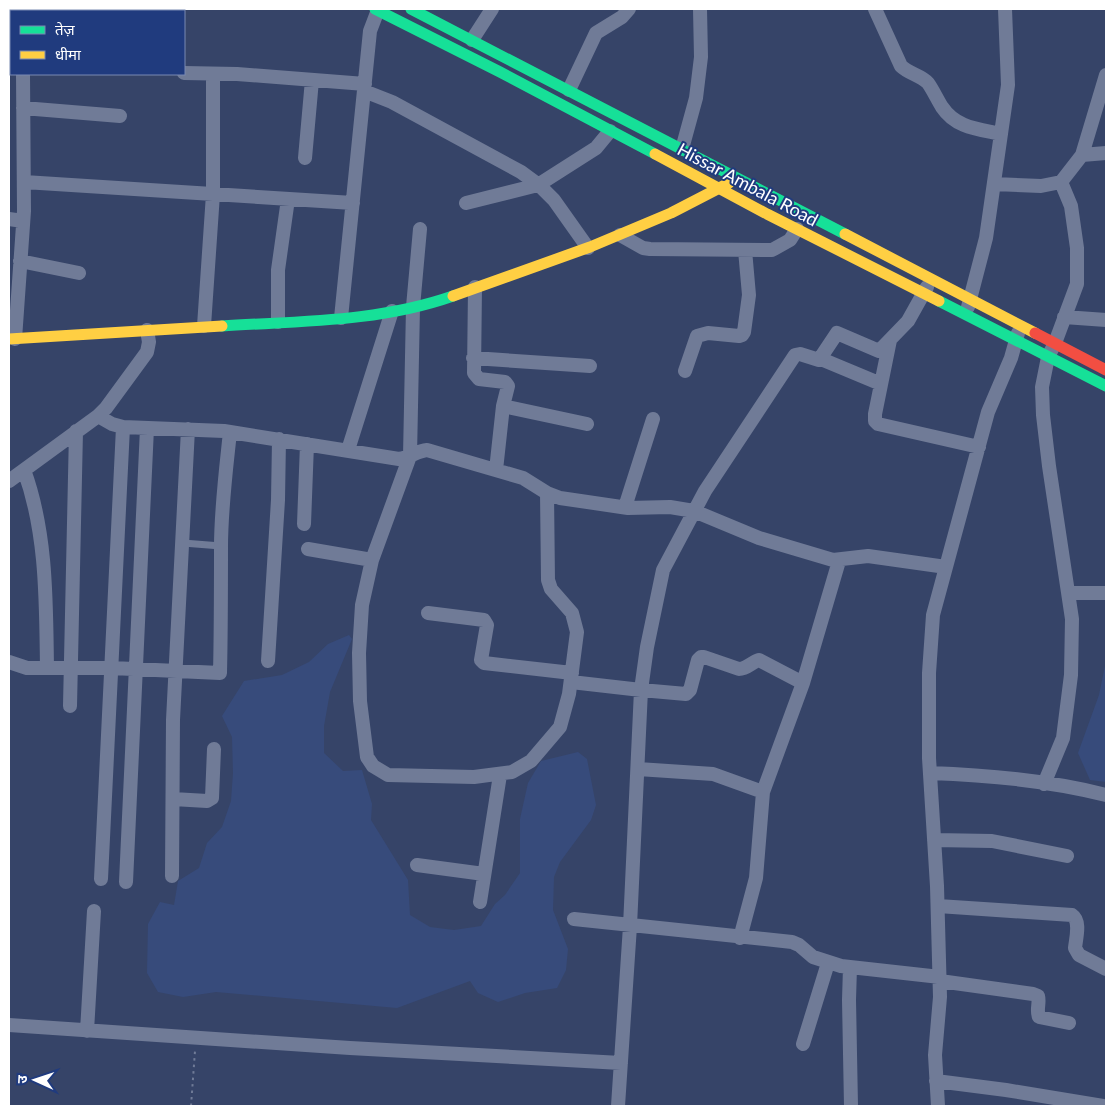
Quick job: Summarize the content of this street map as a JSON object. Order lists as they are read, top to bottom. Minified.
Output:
{"streets":{"main road":["Hissar Ambala Road"]},"legend":["तेज़","धीमा"],"north":"left"}
